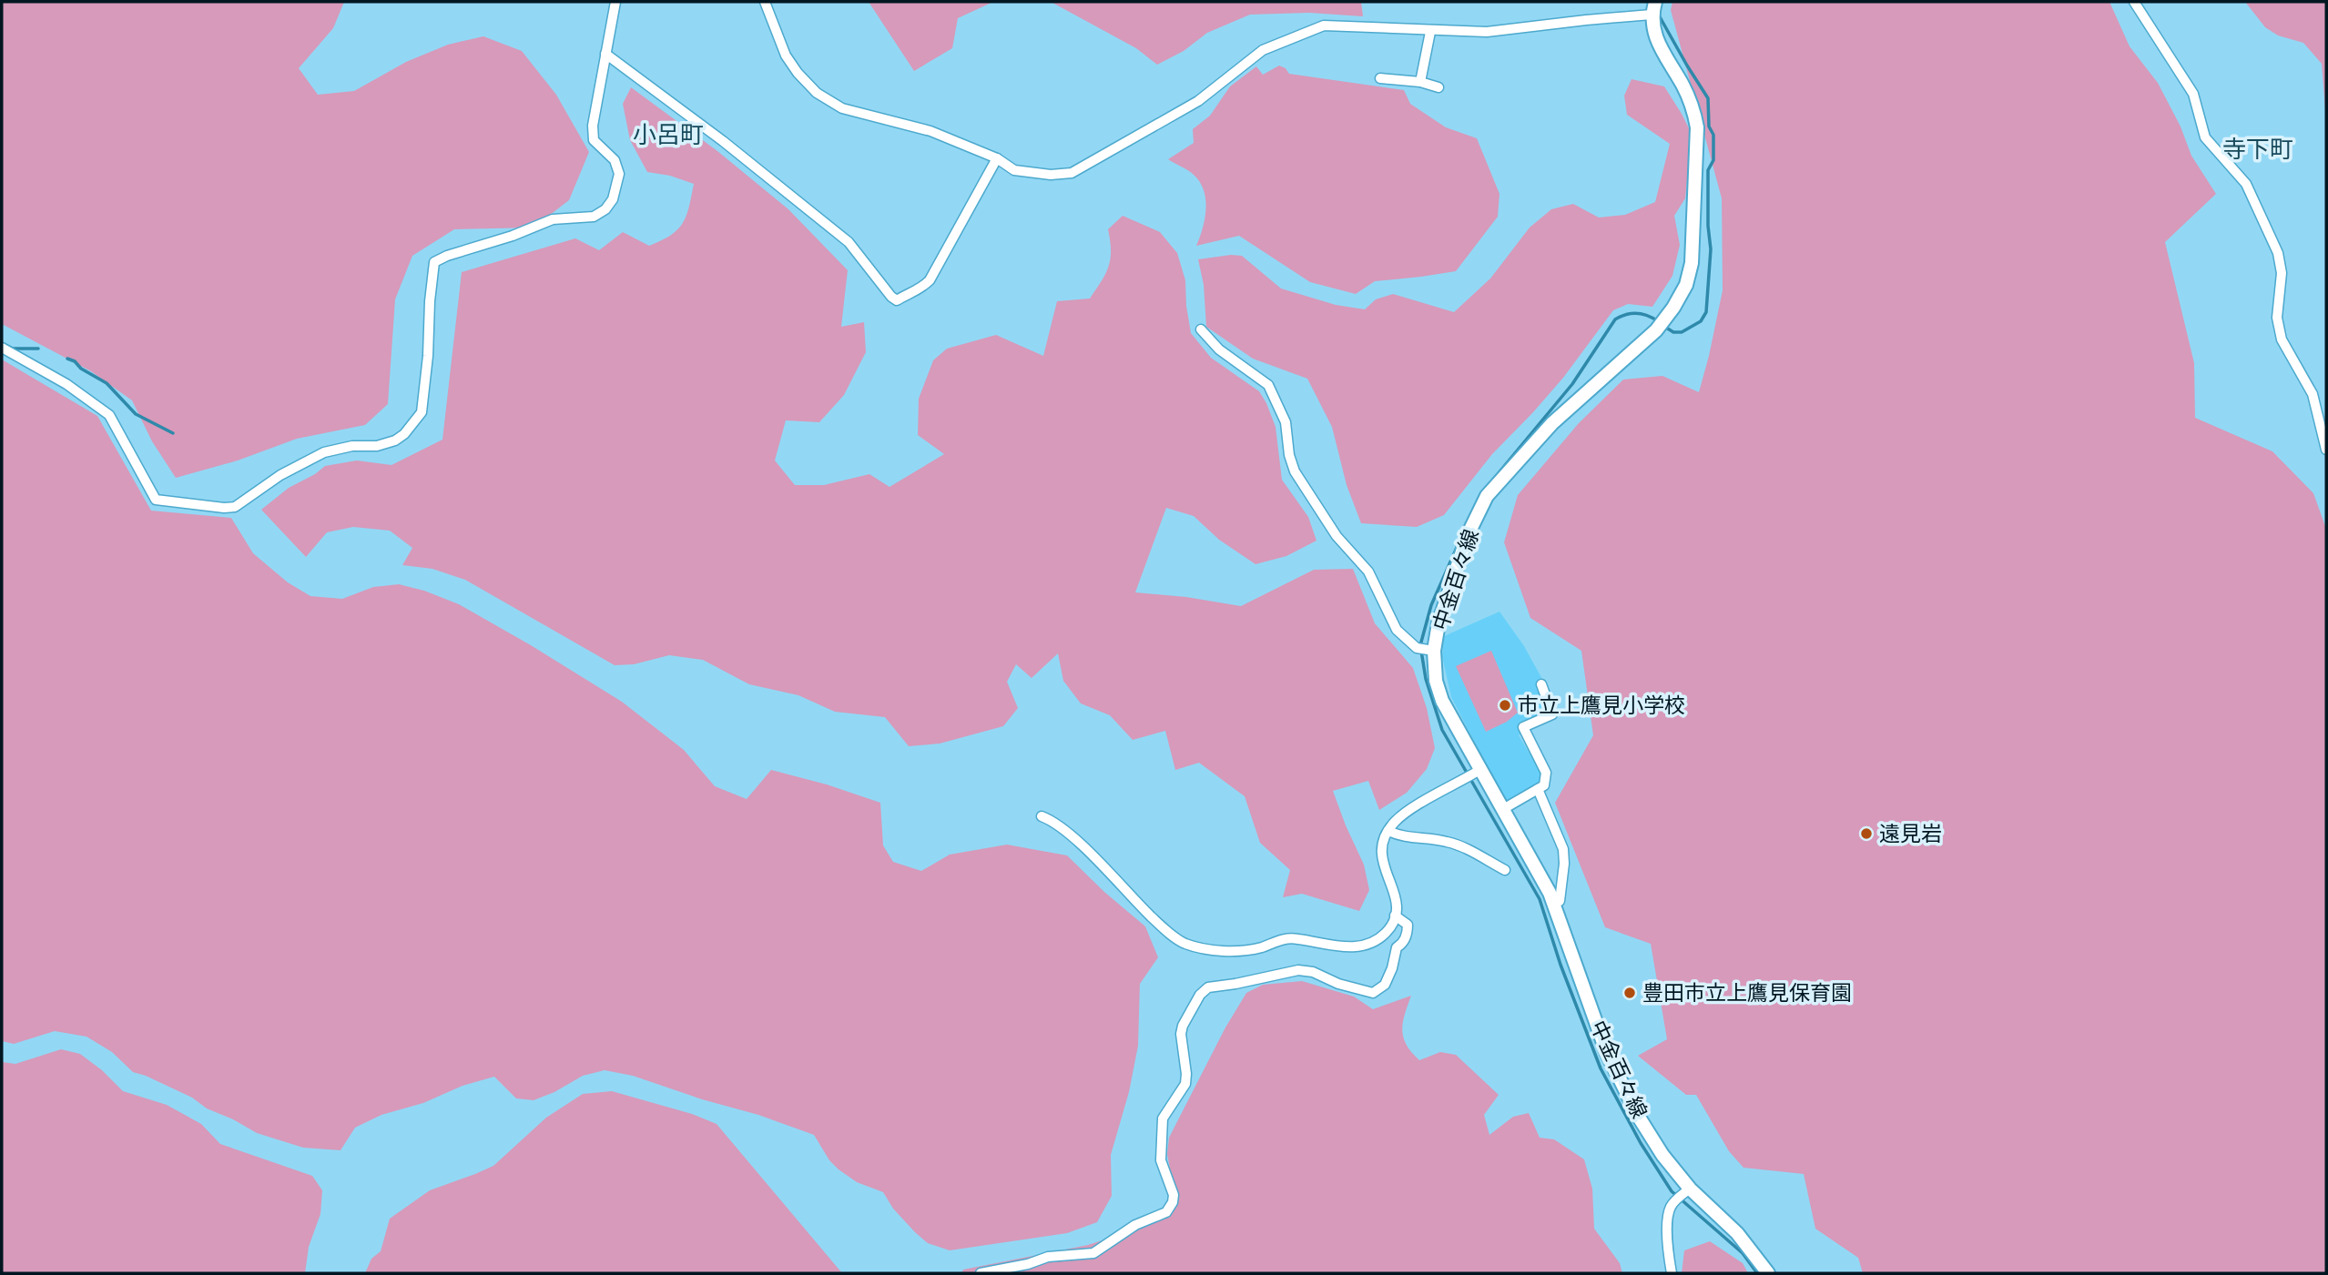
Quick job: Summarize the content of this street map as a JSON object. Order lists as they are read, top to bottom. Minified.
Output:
{"streets":{"main road":["中金百々線"]},"districts":["小呂町","寺下町"],"places":["市立上鷹見小学校","遠見岩","豊田市立上鷹見保育園"]}
